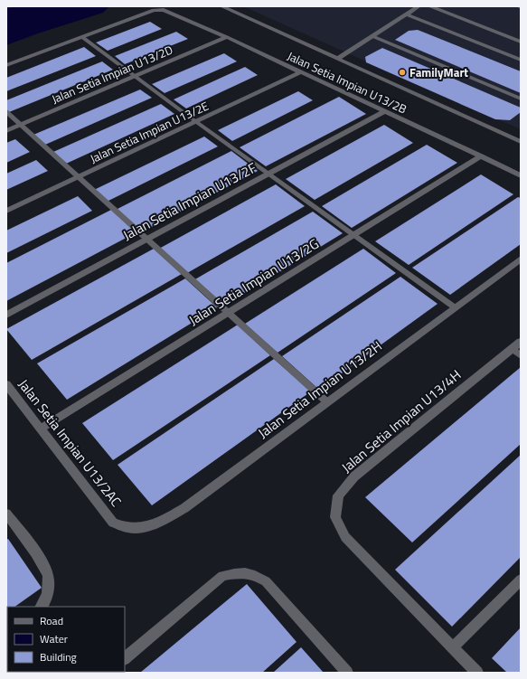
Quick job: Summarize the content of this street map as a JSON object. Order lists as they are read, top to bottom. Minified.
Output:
{"streets":{"street":["Jalan Setia Impian U13/2D","Jalan Setia Impian U13/2B","Jalan Setia Impian U13/2E","Jalan Setia Impian U13/2F","Jalan Setia Impian U13/2G","Jalan Setia Impian U13/2H","Jalan Setia Impian U13/4H","Jalan Setia Impian U13/2AC"]},"crossings":[["Jalan Setia Impian U13/2D","Jalan Setia Impian U13/2B"],["Jalan Setia Impian U13/2B","Jalan Setia Impian U13/2E"],["Jalan Setia Impian U13/2B","Jalan Setia Impian U13/2F"],["Jalan Setia Impian U13/2B","Jalan Setia Impian U13/2G"],["Jalan Setia Impian U13/2G","Jalan Setia Impian U13/2AC"],["Jalan Setia Impian U13/2H","Jalan Setia Impian U13/2AC"]],"places":["FamilyMart"],"legend":["Road","Water","Building"]}
